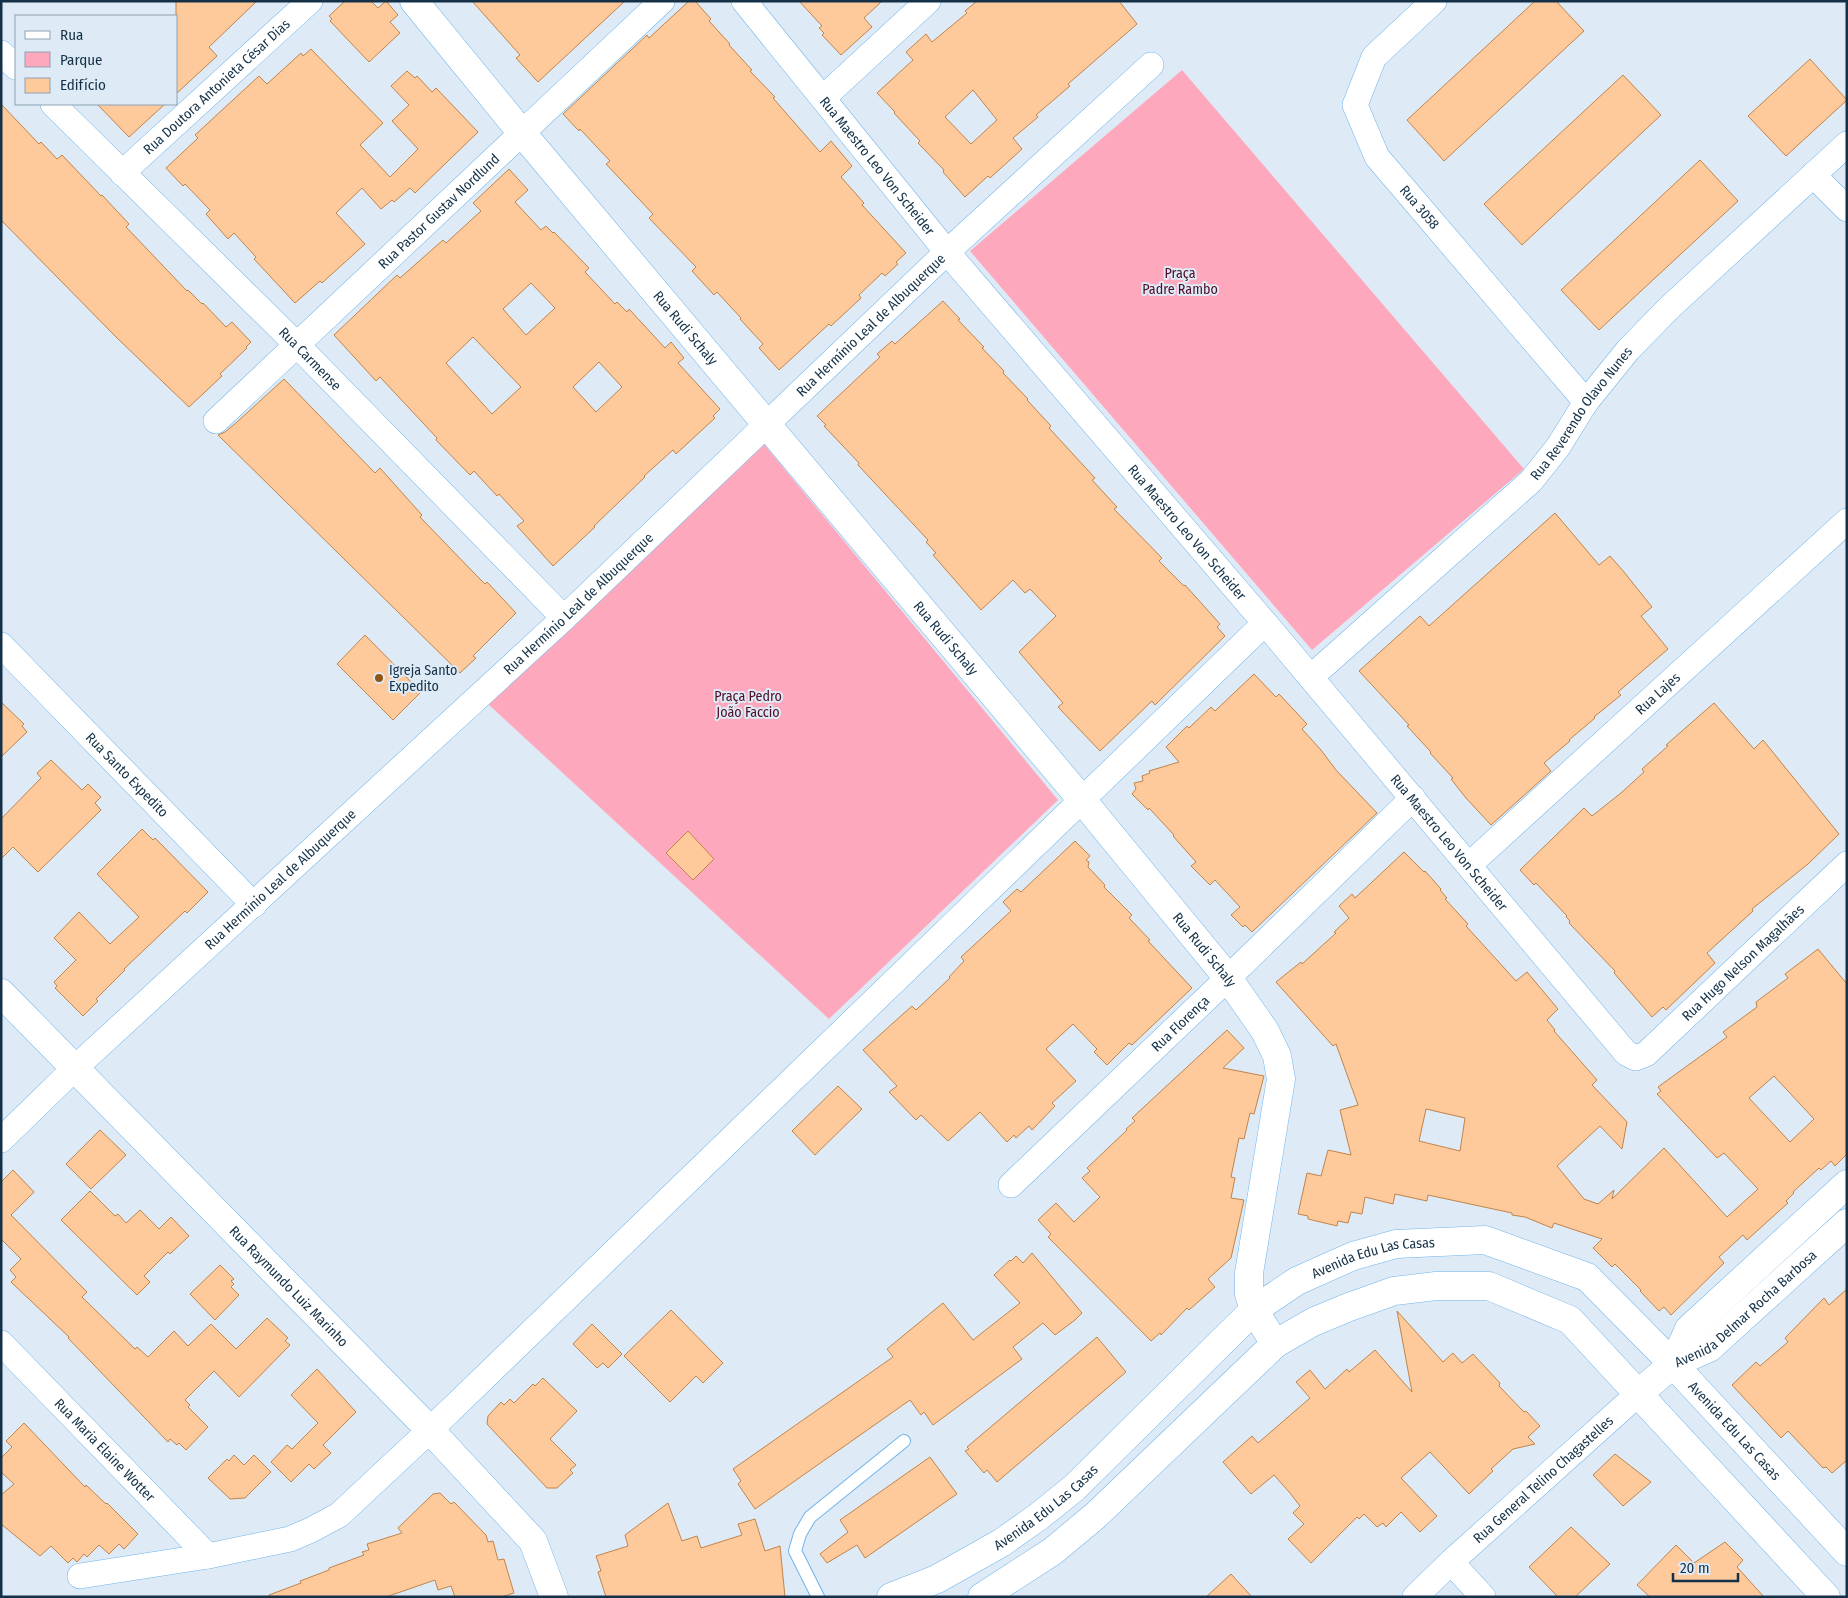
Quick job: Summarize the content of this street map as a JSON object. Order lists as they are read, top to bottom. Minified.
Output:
{"streets":{"street":["Rua Doutora Antonieta César Dias","Rua Maestro Leo Von Scheider","Rua 3058","Rua Pastor Gustav Nordlund","Rua Hermínio Leal de Albuquerque","Rua Rudi Schaly","Rua Carmense","Rua Reverendo Olavo Nunes","Rua Lajes","Rua Santo Expedito","Rua Hugo Nelson Magalhães","Rua Florença","Avenida Edu Las Casas","Rua Raymundo Luiz Marinho","Avenida Delmar Rocha Barbosa","Rua Maria Elaine Wotter","Rua General Telino Chagastelles"]},"crossings":[["Rua Doutora Antonieta César Dias","Rua Carmense"],["Rua Maestro Leo Von Scheider","Rua Hermínio Leal de Albuquerque"],["Rua Maestro Leo Von Scheider","Rua Reverendo Olavo Nunes"],["Rua Maestro Leo Von Scheider","Rua Lajes"],["Rua Maestro Leo Von Scheider","Rua Hugo Nelson Magalhães"],["Rua Maestro Leo Von Scheider","Rua Florença"],["Rua 3058","Rua Reverendo Olavo Nunes"],["Rua Pastor Gustav Nordlund","Rua Rudi Schaly"],["Rua Pastor Gustav Nordlund","Rua Carmense"],["Rua Hermínio Leal de Albuquerque","Rua Rudi Schaly"],["Rua Hermínio Leal de Albuquerque","Rua Carmense"],["Rua Hermínio Leal de Albuquerque","Rua Santo Expedito"],["Rua Hermínio Leal de Albuquerque","Rua Raymundo Luiz Marinho"],["Rua Rudi Schaly","Rua Florença"],["Rua Rudi Schaly","Avenida Edu Las Casas"],["Avenida Edu Las Casas","Avenida Delmar Rocha Barbosa"],["Avenida Edu Las Casas","Rua General Telino Chagastelles"],["Avenida Delmar Rocha Barbosa","Rua General Telino Chagastelles"]],"parks":["Praça Padre Rambo","Praça Pedro João Faccio"],"places":["Igreja Santo Expedito"],"legend":["Rua","Parque","Edifício"],"scale_bar":"20 m"}
